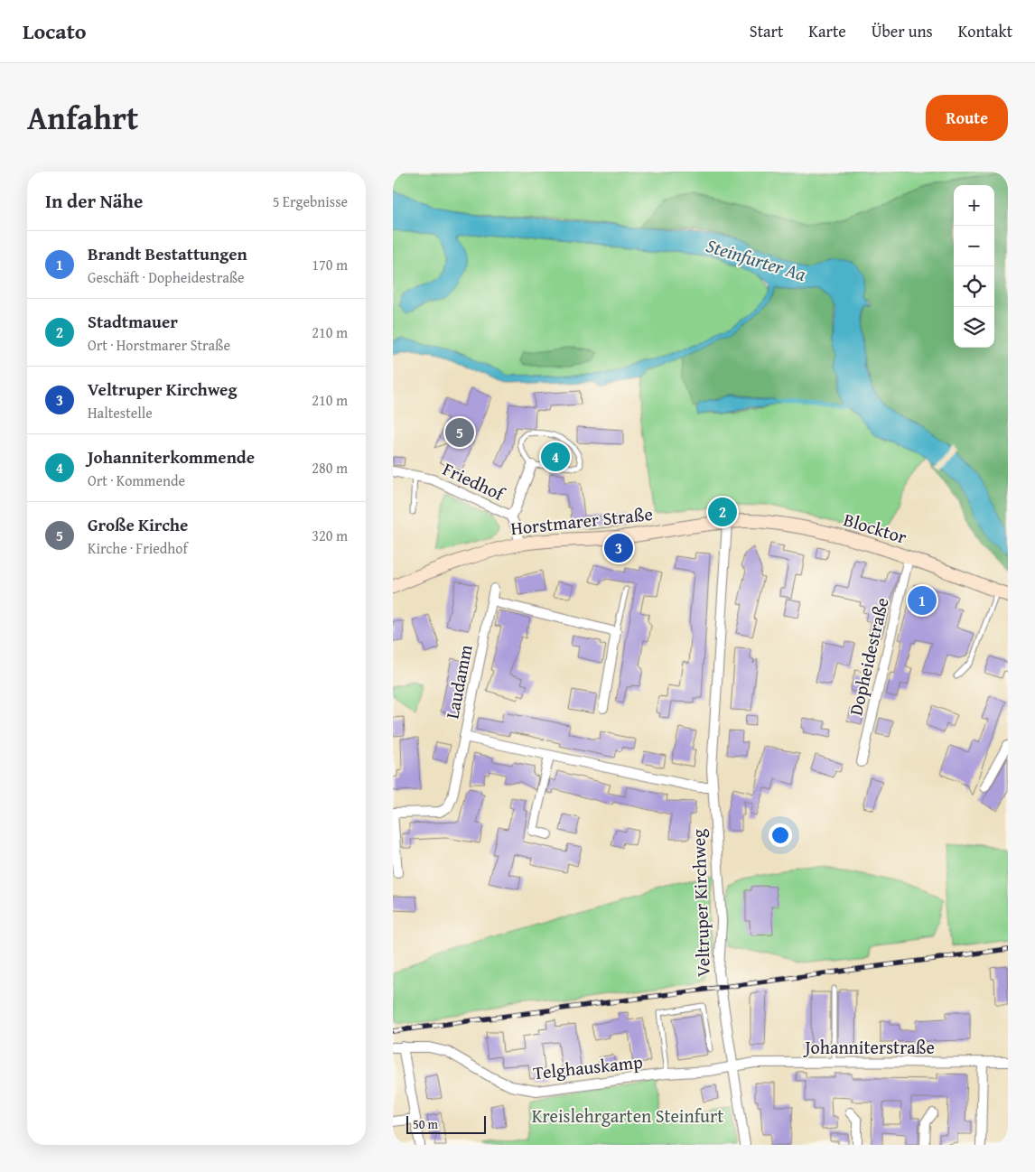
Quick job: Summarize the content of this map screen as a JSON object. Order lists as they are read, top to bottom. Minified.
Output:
{"streets":{"main road":["Horstmarer Straße","Blocktor"],"street":["Friedhof","Dopheidestraße","Laudamm","Veltruper Kirchweg","Johanniterstraße","Telghauskamp"]},"crossings":[["Friedhof","Horstmarer Straße"],["Horstmarer Straße","Blocktor"],["Horstmarer Straße","Veltruper Kirchweg"],["Blocktor","Dopheidestraße"],["Blocktor","Veltruper Kirchweg"],["Laudamm","Veltruper Kirchweg"],["Veltruper Kirchweg","Johanniterstraße"],["Veltruper Kirchweg","Telghauskamp"],["Johanniterstraße","Telghauskamp"]],"water":["Steinfurter Aa"],"parks":["Kreislehrgarten Steinfurt"],"scale_bar":"50 m","page":{"header":"Locato","nav":["Start","Karte","Über uns","Kontakt"],"title":"Anfahrt","buttons":"Route","heading":["In der Nähe","5 Ergebnisse"],"map_buttons":["+","−"],"list":[{"mark":"1","name":"Brandt Bestattungen","note":"Geschäft · Dopheidestraße","value":"170 m"},{"mark":"2","name":"Stadtmauer","note":"Ort · Horstmarer Straße","value":"210 m"},{"mark":"3","name":"Veltruper Kirchweg","note":"Haltestelle","value":"210 m"},{"mark":"4","name":"Johanniterkommende","note":"Ort · Kommende","value":"280 m"},{"mark":"5","name":"Große Kirche","note":"Kirche · Friedhof","value":"320 m"}],"pins":["5","4","2","3","1"],"scale":"50 m"}}
